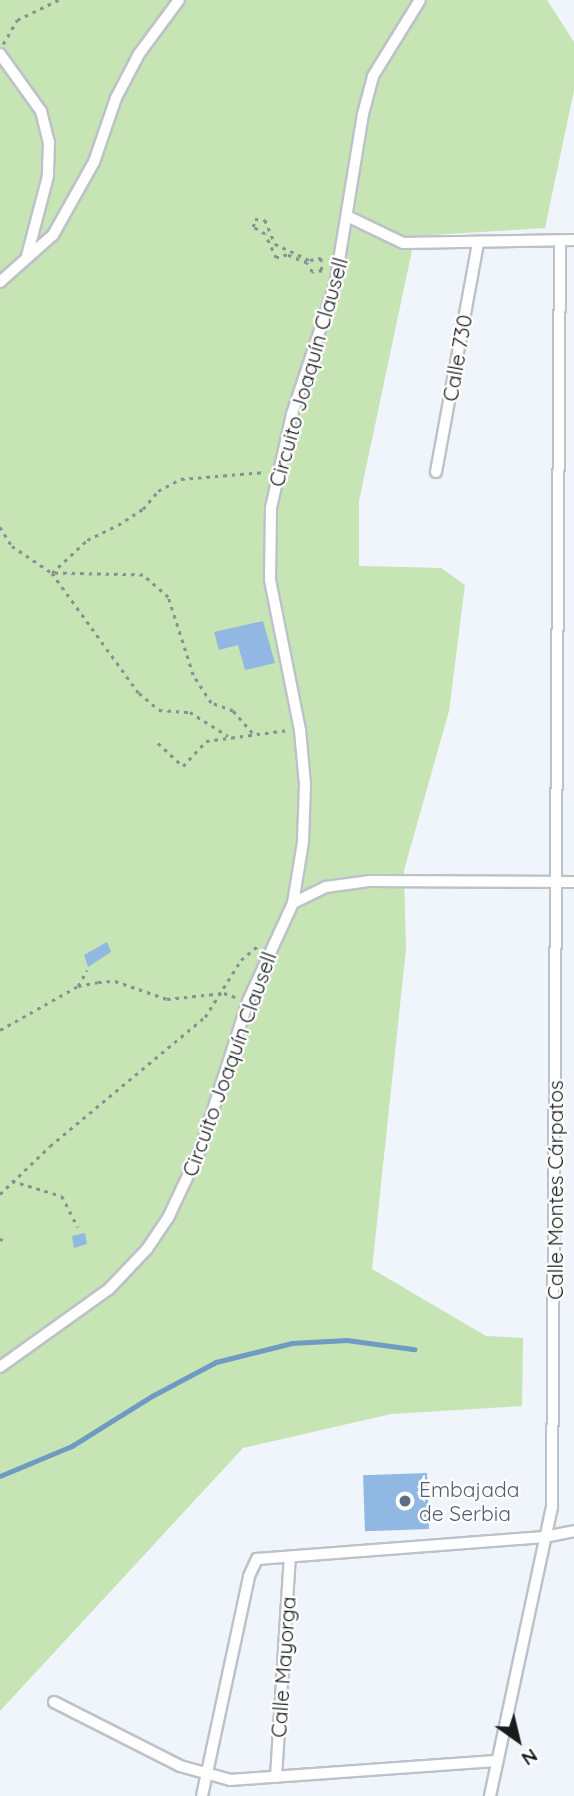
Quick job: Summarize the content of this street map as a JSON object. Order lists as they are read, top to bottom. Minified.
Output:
{"streets":{"street":["Calle 730","Circuito Joaquín Clausell","Calle Montes Cárpatos","Calle Mayorga"]},"places":["Embajada de Serbia"],"north":"bottom right"}
